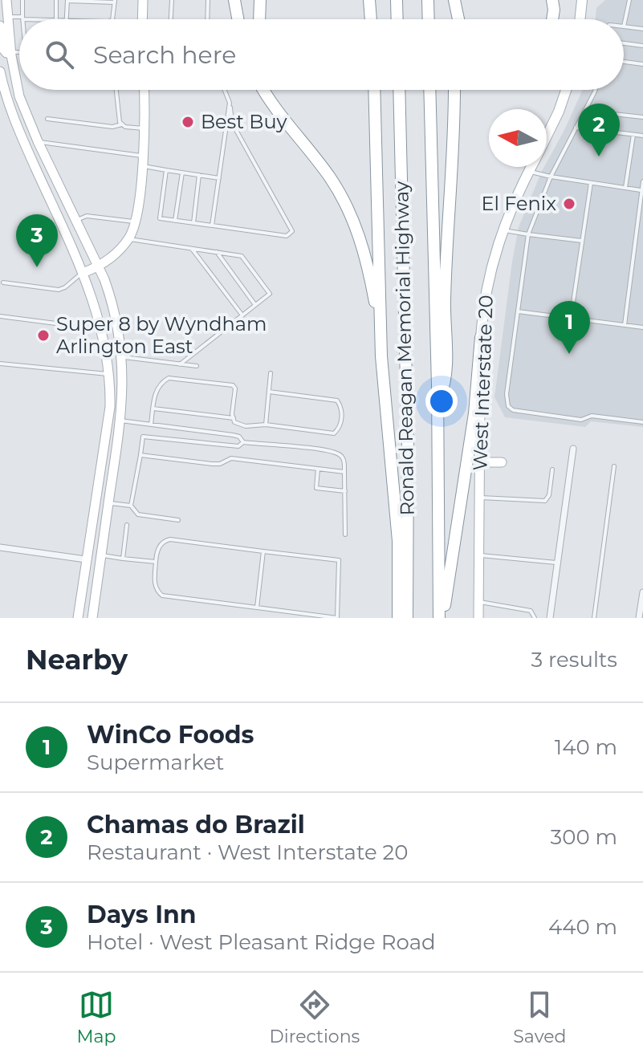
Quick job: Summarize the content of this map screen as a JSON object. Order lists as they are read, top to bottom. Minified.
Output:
{"streets":{"highway":["Ronald Reagan Memorial Highway"],"main road":["West Interstate 20"]},"places":["Best Buy","El Fenix","Super 8 by Wyndham Arlington East"],"north":"left","page":{"search":"Search here","pins":["2","3","1"],"heading":["Nearby","3 results"],"list":[{"mark":"1","name":"WinCo Foods","note":"Supermarket","value":"140 m"},{"mark":"2","name":"Chamas do Brazil","note":"Restaurant · West Interstate 20","value":"300 m"},{"mark":"3","name":"Days Inn","note":"Hotel · West Pleasant Ridge Road","value":"440 m"}],"nav":["Map","Directions","Saved"]}}
